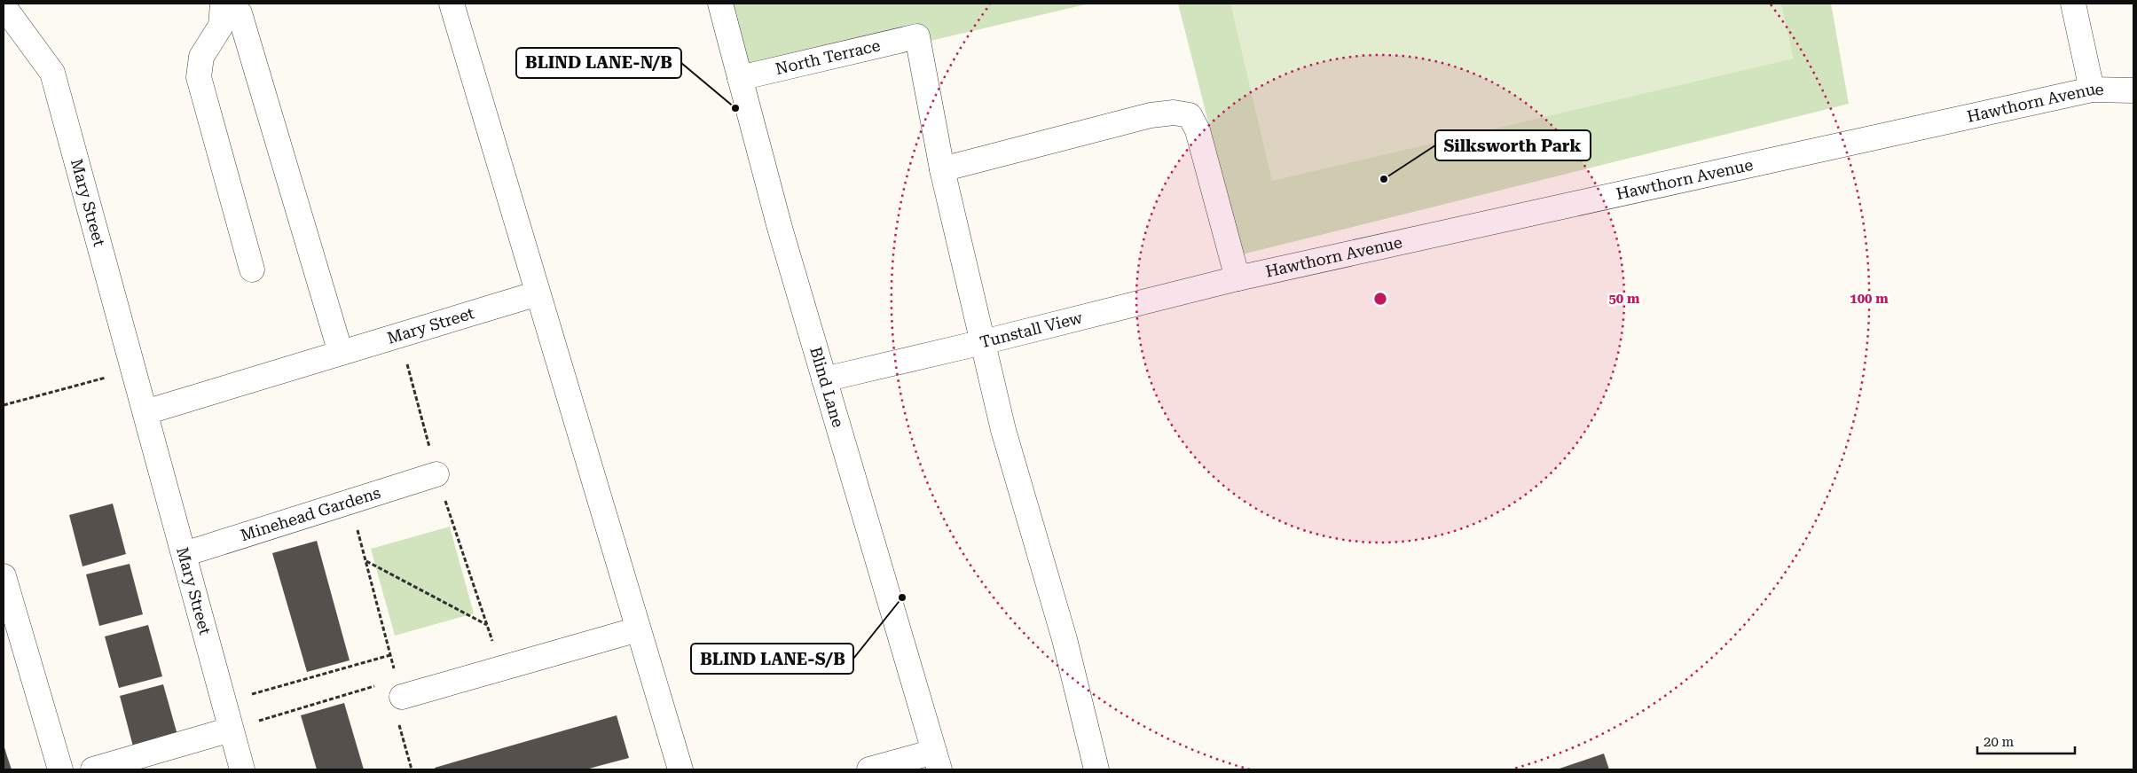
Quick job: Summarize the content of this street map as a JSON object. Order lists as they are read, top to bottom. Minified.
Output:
{"streets":{"street":["North Terrace","Hawthorn Avenue","Mary Street","Tunstall View","Blind Lane","Minehead Gardens"]},"crossings":[["North Terrace","Blind Lane"],["Hawthorn Avenue","Tunstall View"],["Mary Street","Minehead Gardens"],["Tunstall View","Blind Lane"]],"places":["BLIND LANE-N/B","Silksworth Park","BLIND LANE-S/B"],"scale_bar":"20 m","rings":["50 m","100 m"]}
